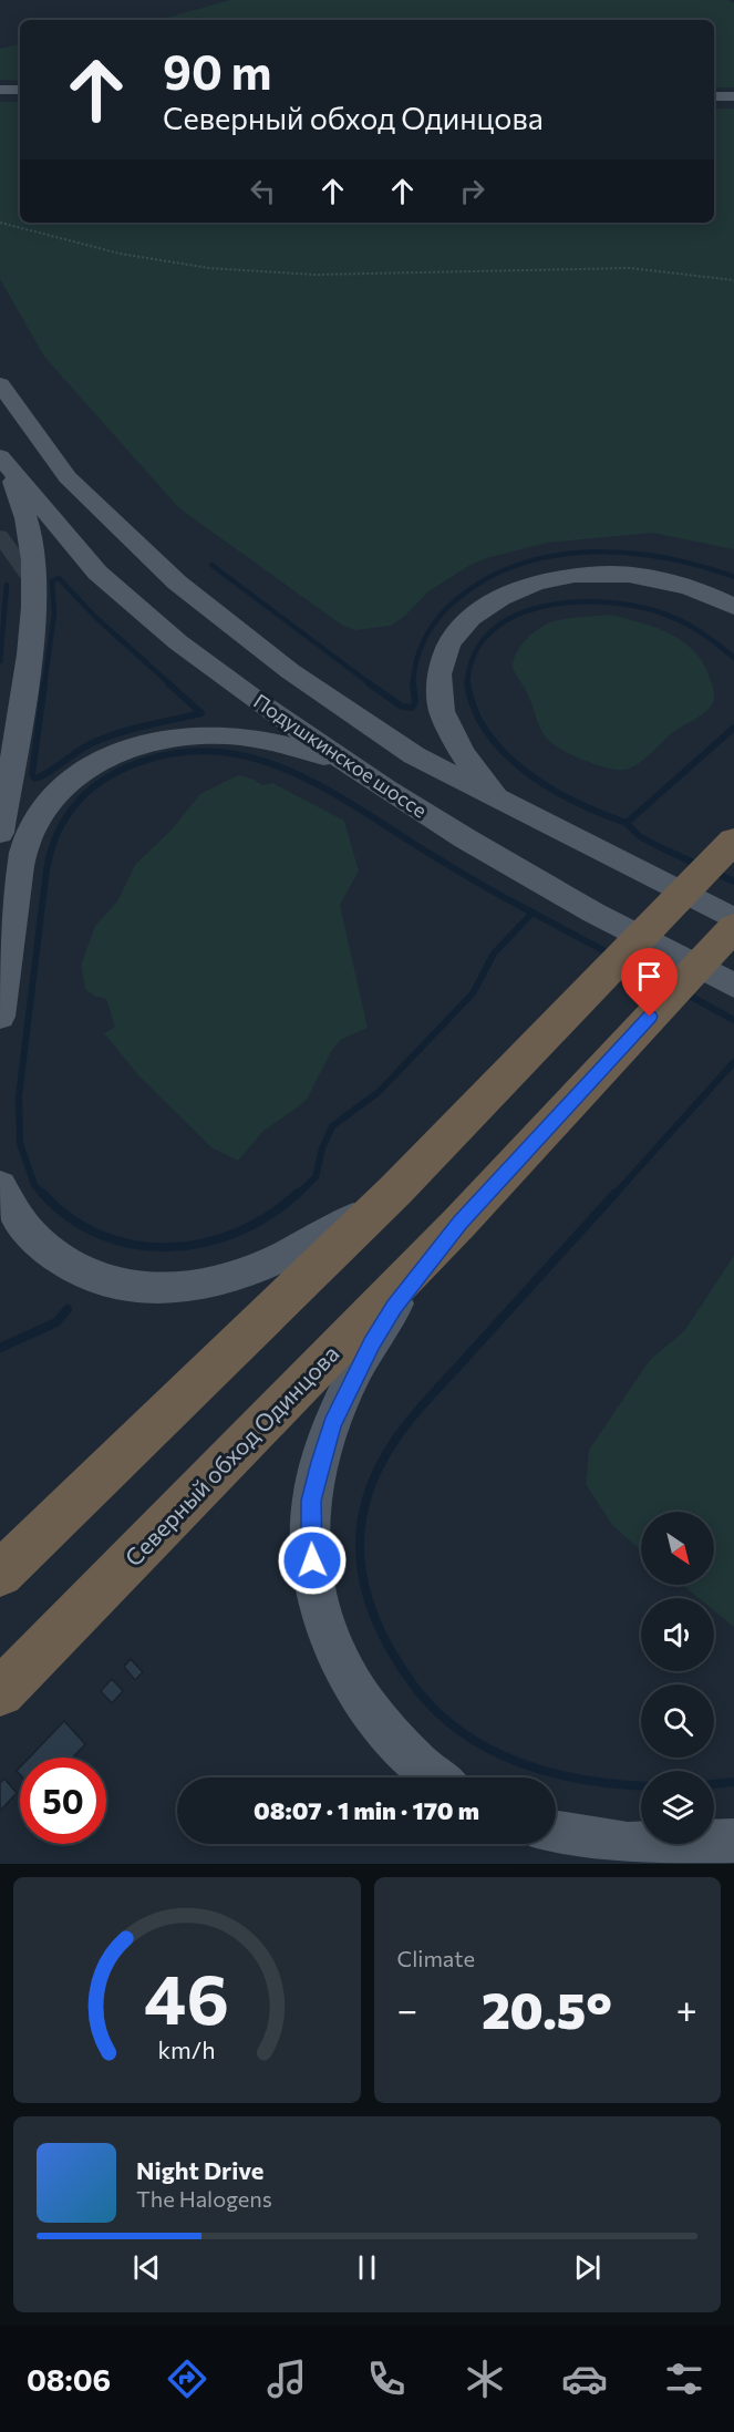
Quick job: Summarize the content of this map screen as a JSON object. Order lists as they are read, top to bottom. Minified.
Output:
{"streets":{"highway":["Северный обход Одинцова"],"main road":["Подушкинское шоссе"]},"north":"bottom right","page":{"turn":["90 m","Северный обход Одинцова"],"limit":"50","trip":"08:07 · 1 min · 170 m","tile":"Climate","heat":["−","20.5°","+"],"song":["Night Drive","The Halogens"],"tabs":"08:06","gauge":["46","km/h"]}}
